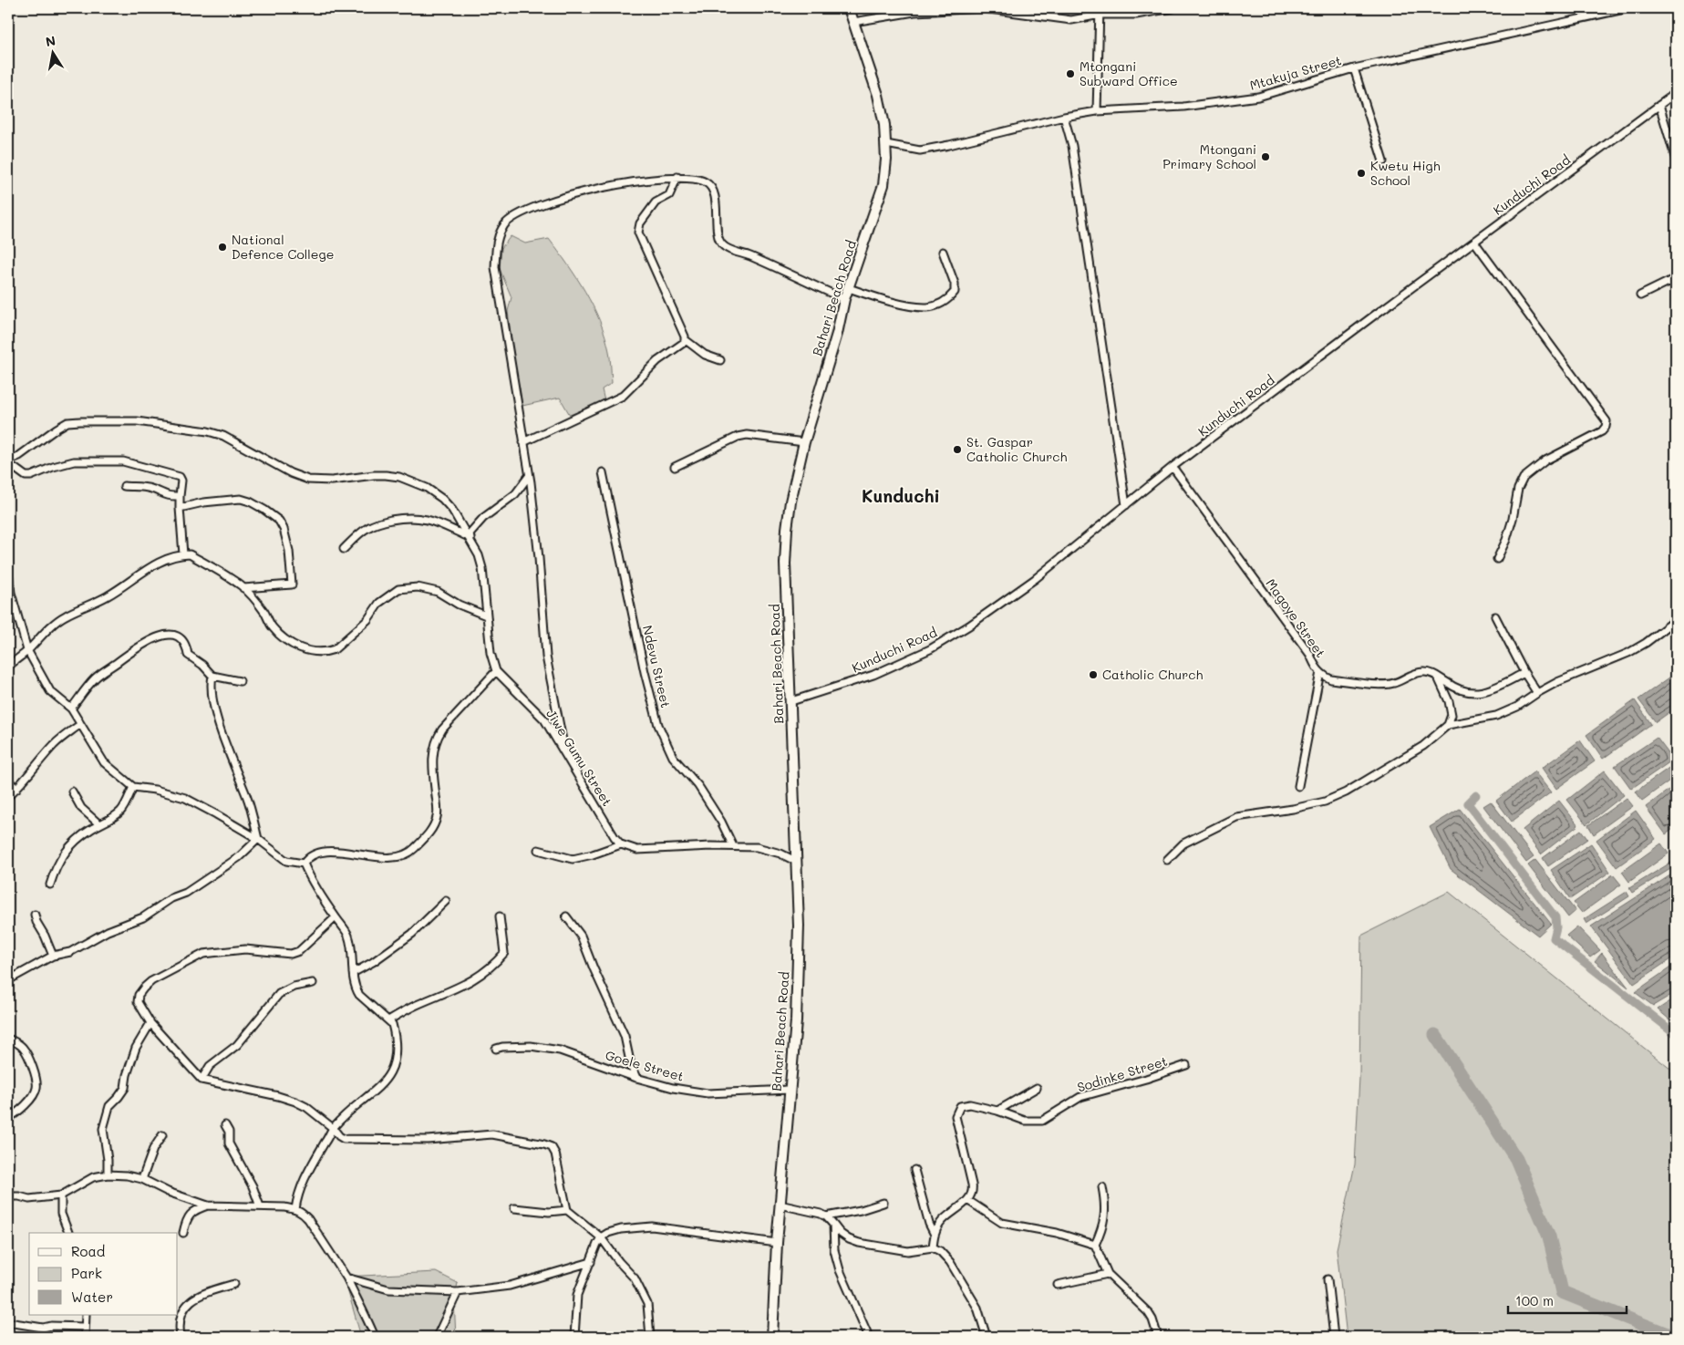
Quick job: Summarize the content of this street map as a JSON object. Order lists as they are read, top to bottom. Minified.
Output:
{"streets":{"street":["Mtakuja Street","Kunduchi Road","Bahari Beach Road","Magoye Street","Ndevu Street","Jiwe Gumu Street","Goele Street","Sodinke Street"]},"crossings":[["Mtakuja Street","Bahari Beach Road"],["Kunduchi Road","Bahari Beach Road"],["Kunduchi Road","Magoye Street"],["Bahari Beach Road","Goele Street"]],"districts":["Kunduchi"],"places":["Mtongani Subward Office","Mtongani Primary School","Kwetu High School","National Defence College","St. Gaspar Catholic Church","Catholic Church"],"legend":["Road","Park","Water"],"scale_bar":"100 m","north":"top"}
